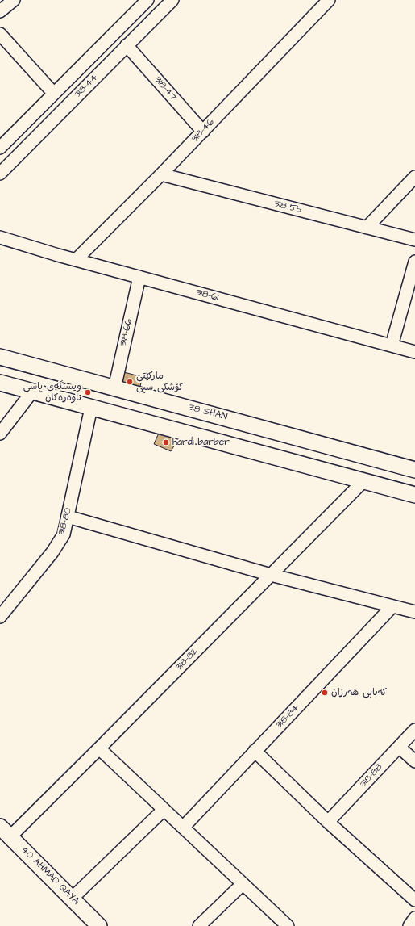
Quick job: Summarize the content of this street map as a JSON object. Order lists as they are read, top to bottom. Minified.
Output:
{"streets":{"street":["318-44","318-47","318-46","318-55","318-61","318-66","38 SHAN","318-80","318-82","318-84","318-88","40 AHMAD QAYA"]},"crossings":[["318-44","318-47"],["318-47","318-46"],["318-46","318-55"],["318-46","318-61"],["318-61","318-66"],["318-66","38 SHAN"],["318-82","40 AHMAD QAYA"]],"places":["مارکێتی کۆشکی سپی","ویستگەی پاسی تاوەرەکان","hardi barber","کەبابی هەرزان"]}
